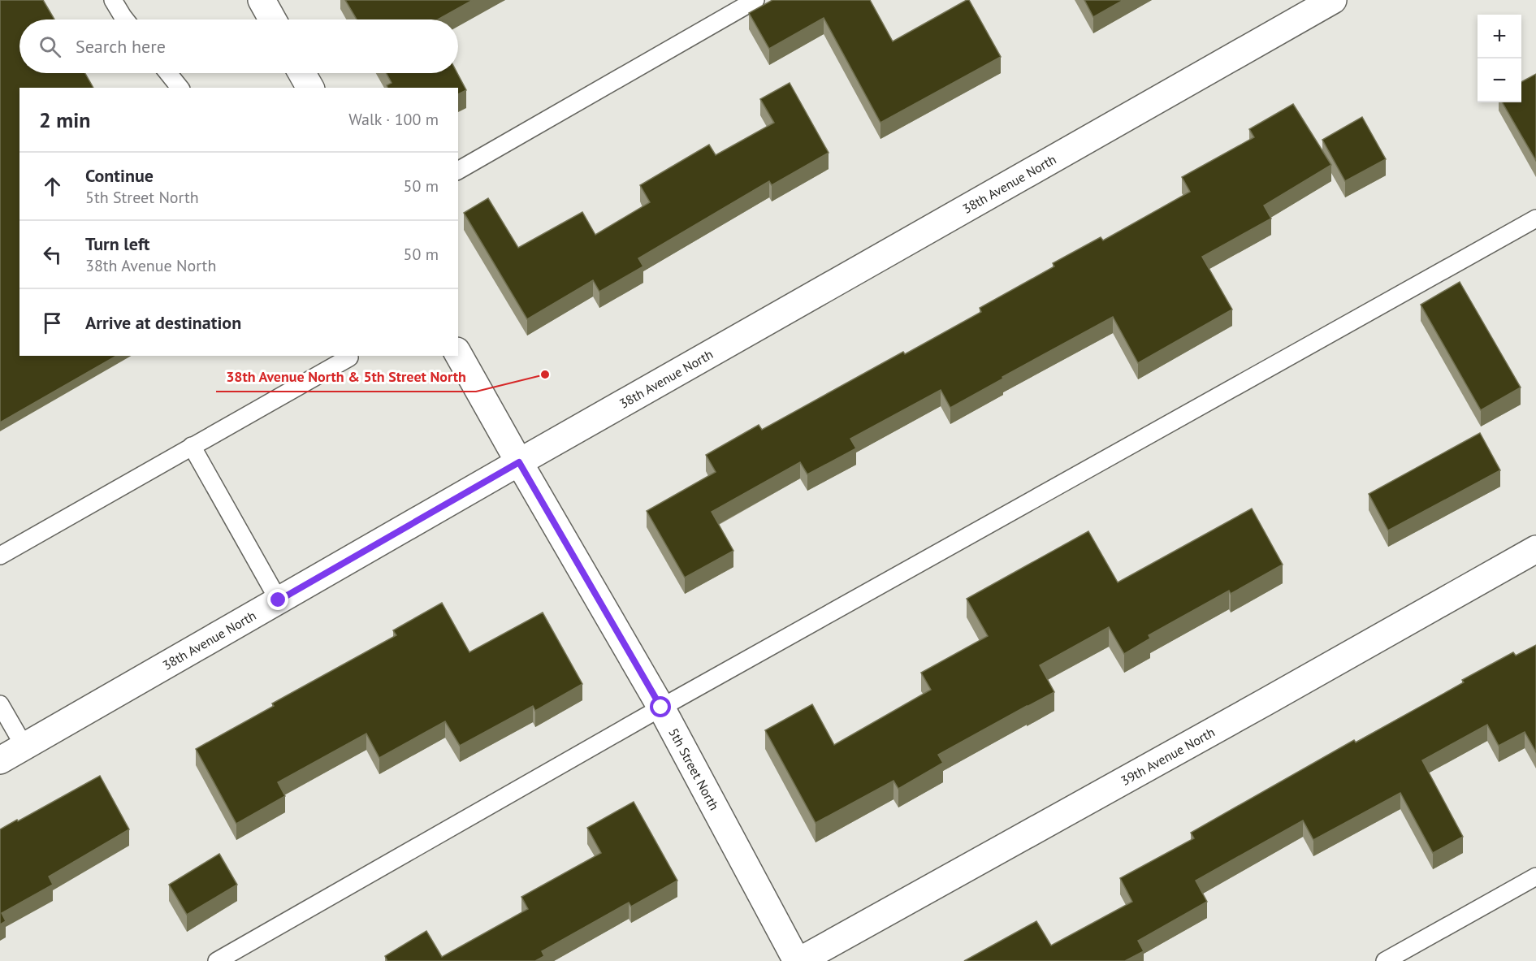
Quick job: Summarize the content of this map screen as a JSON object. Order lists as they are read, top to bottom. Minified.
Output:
{"streets":{"street":["38th Avenue North","39th Avenue North","5th Street North"]},"crossings":[["38th Avenue North","5th Street North"],["39th Avenue North","5th Street North"]],"places":["38th Avenue North & 5th Street North"],"page":{"map_buttons":["+","−"],"search":"Search here","heading":["2 min","Walk · 100 m"],"list":[["Continue","5th Street North","50 m"],["Turn left","38th Avenue North","50 m"],"Arrive at destination"]}}
